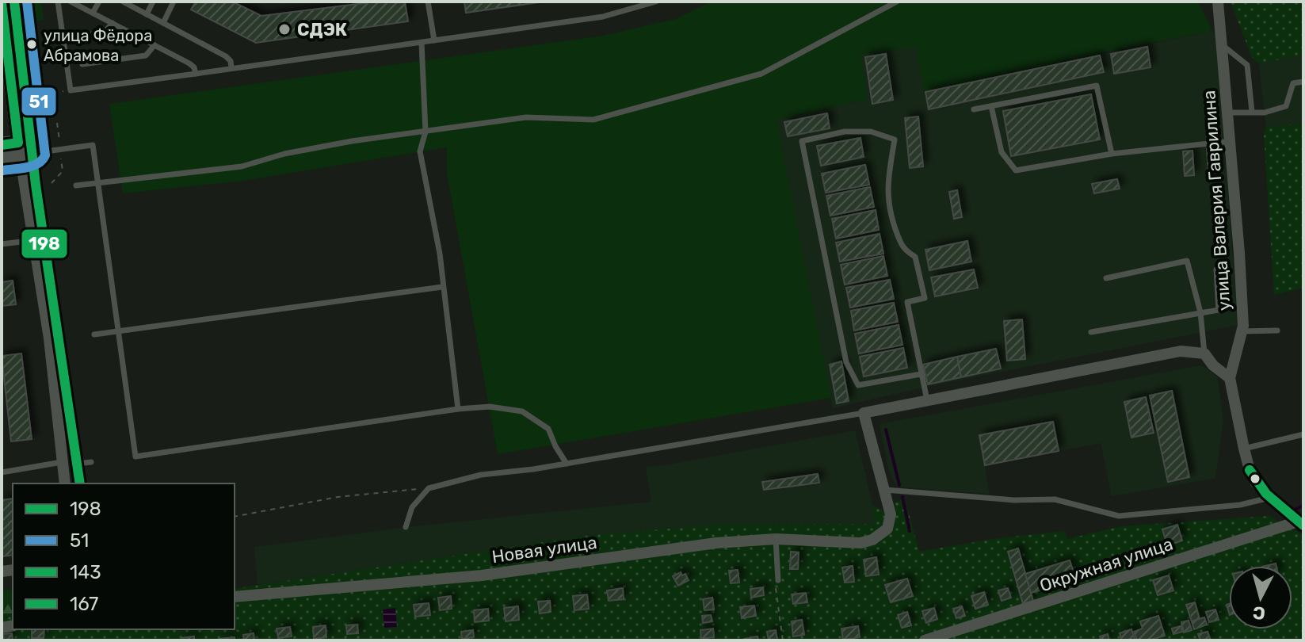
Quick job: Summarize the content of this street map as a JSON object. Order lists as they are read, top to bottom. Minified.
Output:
{"streets":{"street":["улица Валерия Гаврилина","Новая улица","Окружная улица"]},"crossings":[["улица Валерия Гаврилина","Окружная улица"]],"places":["СДЭК","улица Фёдора Абрамова"],"lines":["transit line 198","transit line 51","transit line 143","transit line 167"],"legend":["198","51","143","167"],"north":"bottom"}
